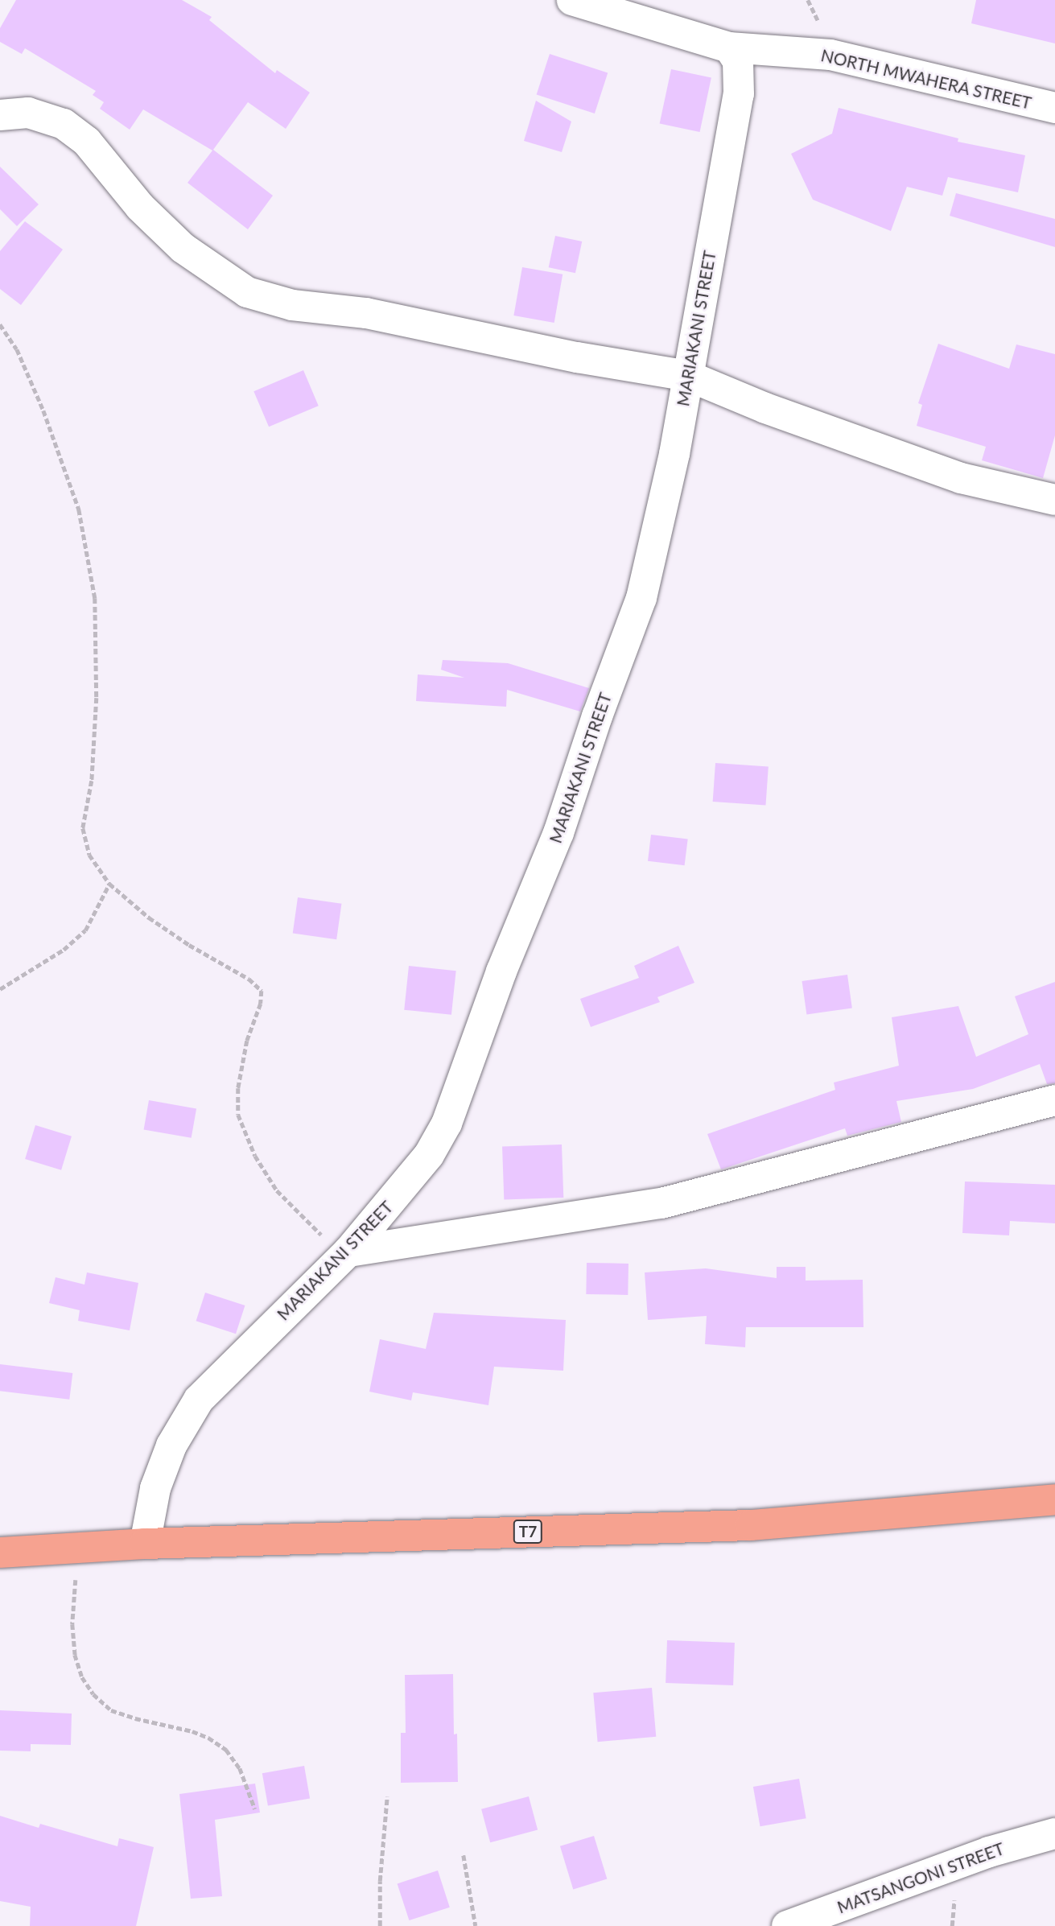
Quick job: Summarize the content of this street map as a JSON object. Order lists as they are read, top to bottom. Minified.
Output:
{"streets":{"highway":["T7"],"street":["NORTH MWAHERA STREET","MARIAKANI STREET","MATSANGONI STREET"]},"crossings":[["NORTH MWAHERA STREET","MARIAKANI STREET"],["MARIAKANI STREET","T7"]]}
